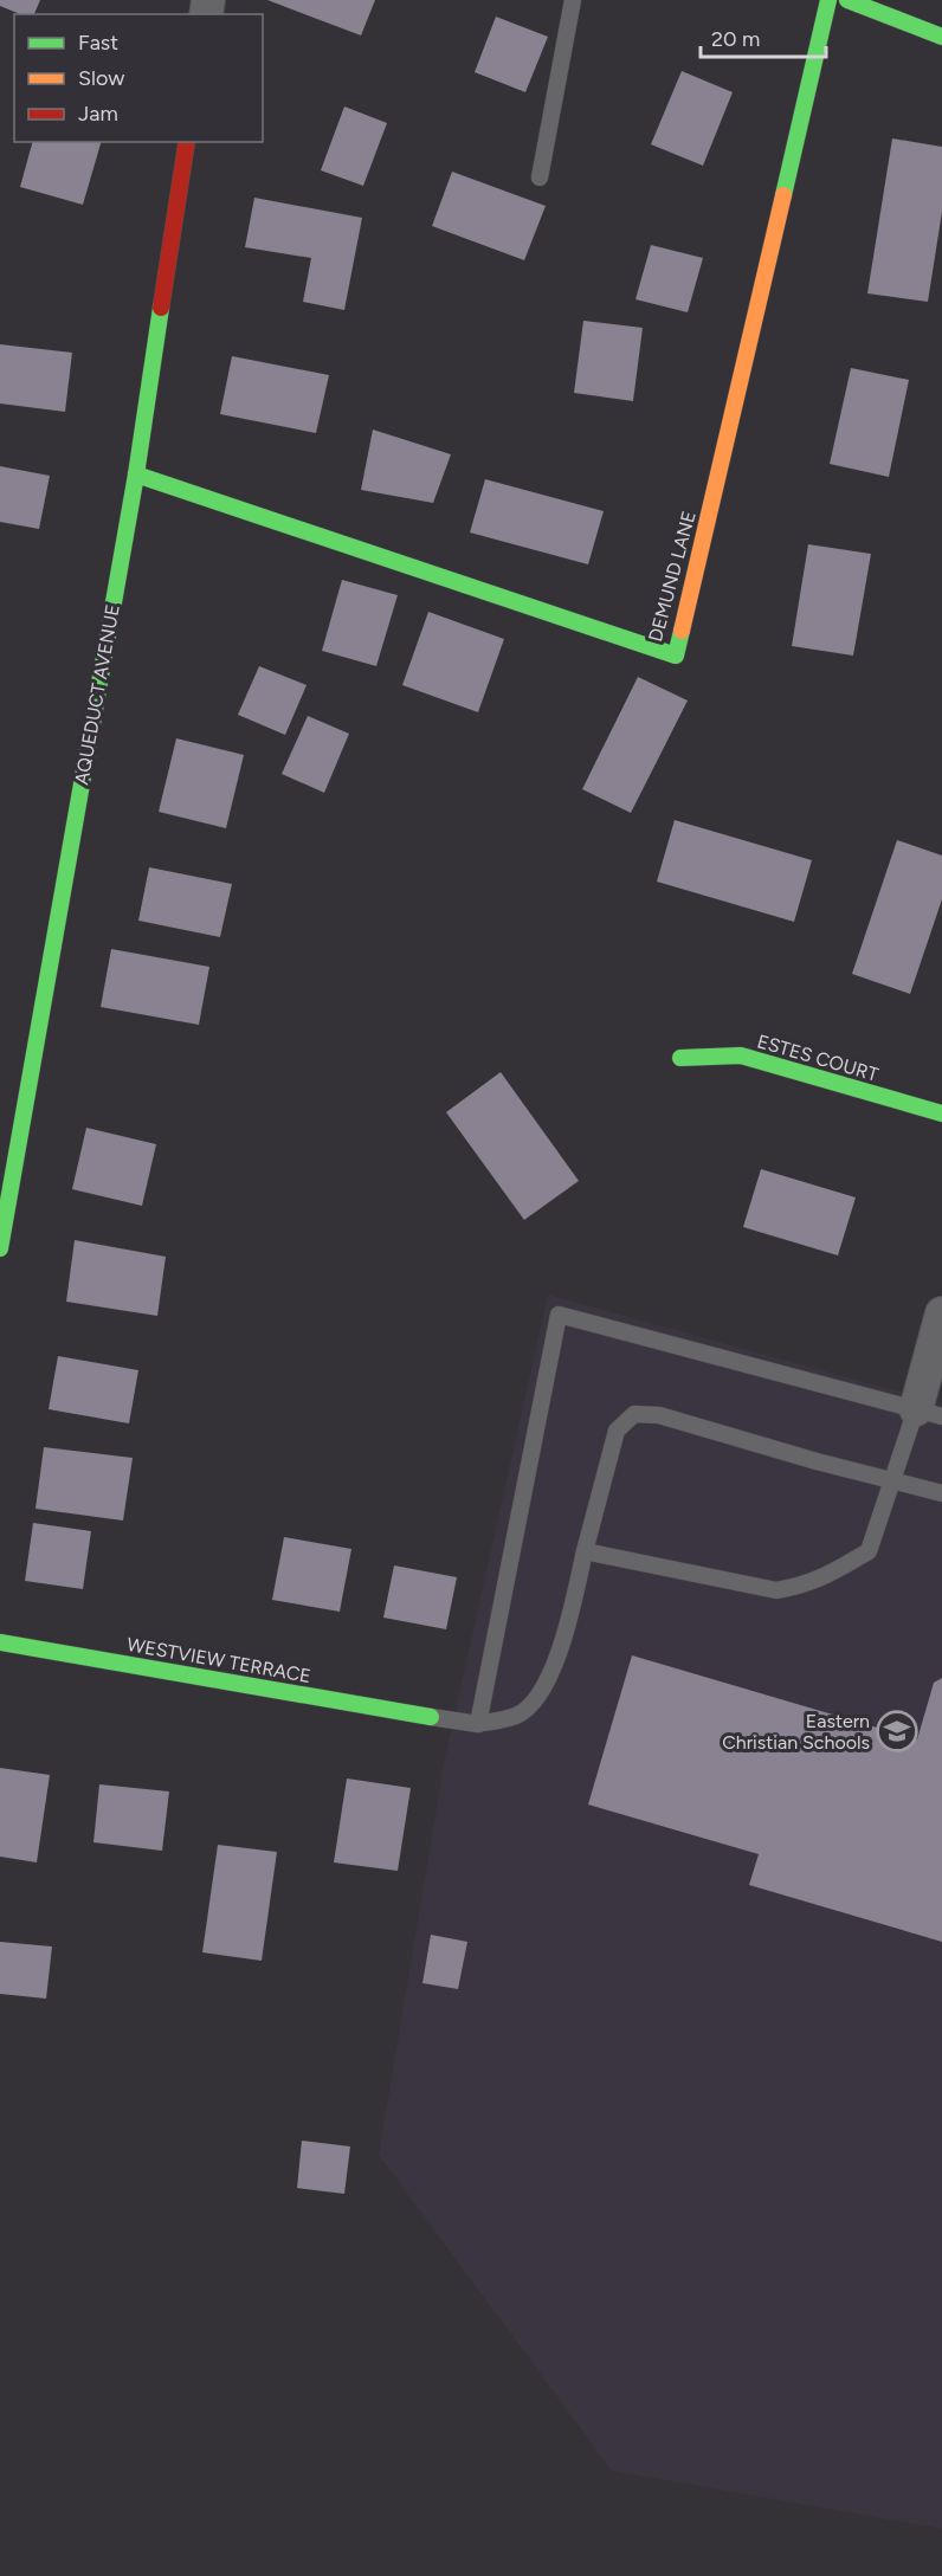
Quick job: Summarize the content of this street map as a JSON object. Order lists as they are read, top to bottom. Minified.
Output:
{"streets":{"street":["DEMUND LANE","AQUEDUCT AVENUE","ESTES COURT","WESTVIEW TERRACE"]},"crossings":[["DEMUND LANE","AQUEDUCT AVENUE"]],"places":{"school or university":["Eastern Christian Schools"]},"legend":["Fast","Slow","Jam"],"scale_bar":"20 m"}
